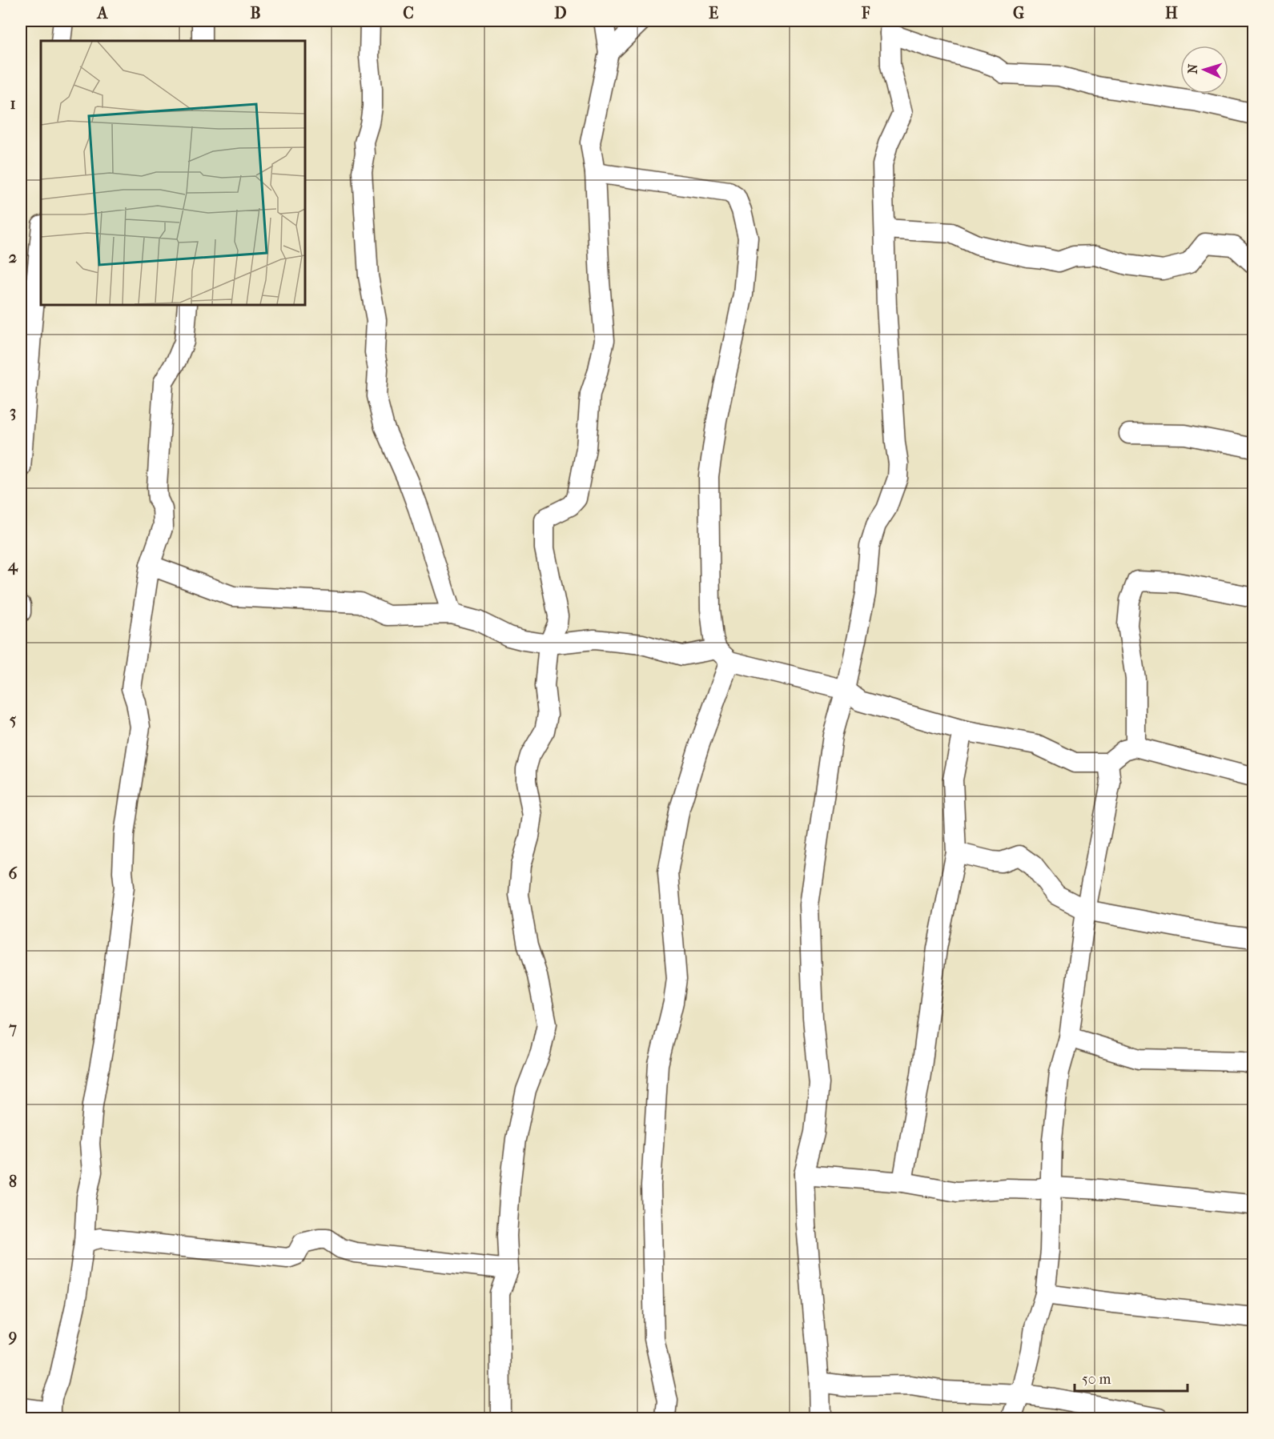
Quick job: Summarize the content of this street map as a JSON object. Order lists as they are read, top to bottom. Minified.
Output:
{"scale_bar":"50 m","north":"left","grid":{"columns":["A","B","C","D","E","F","G","H"],"rows":["1","2","3","4","5","6","7","8","9"]}}
